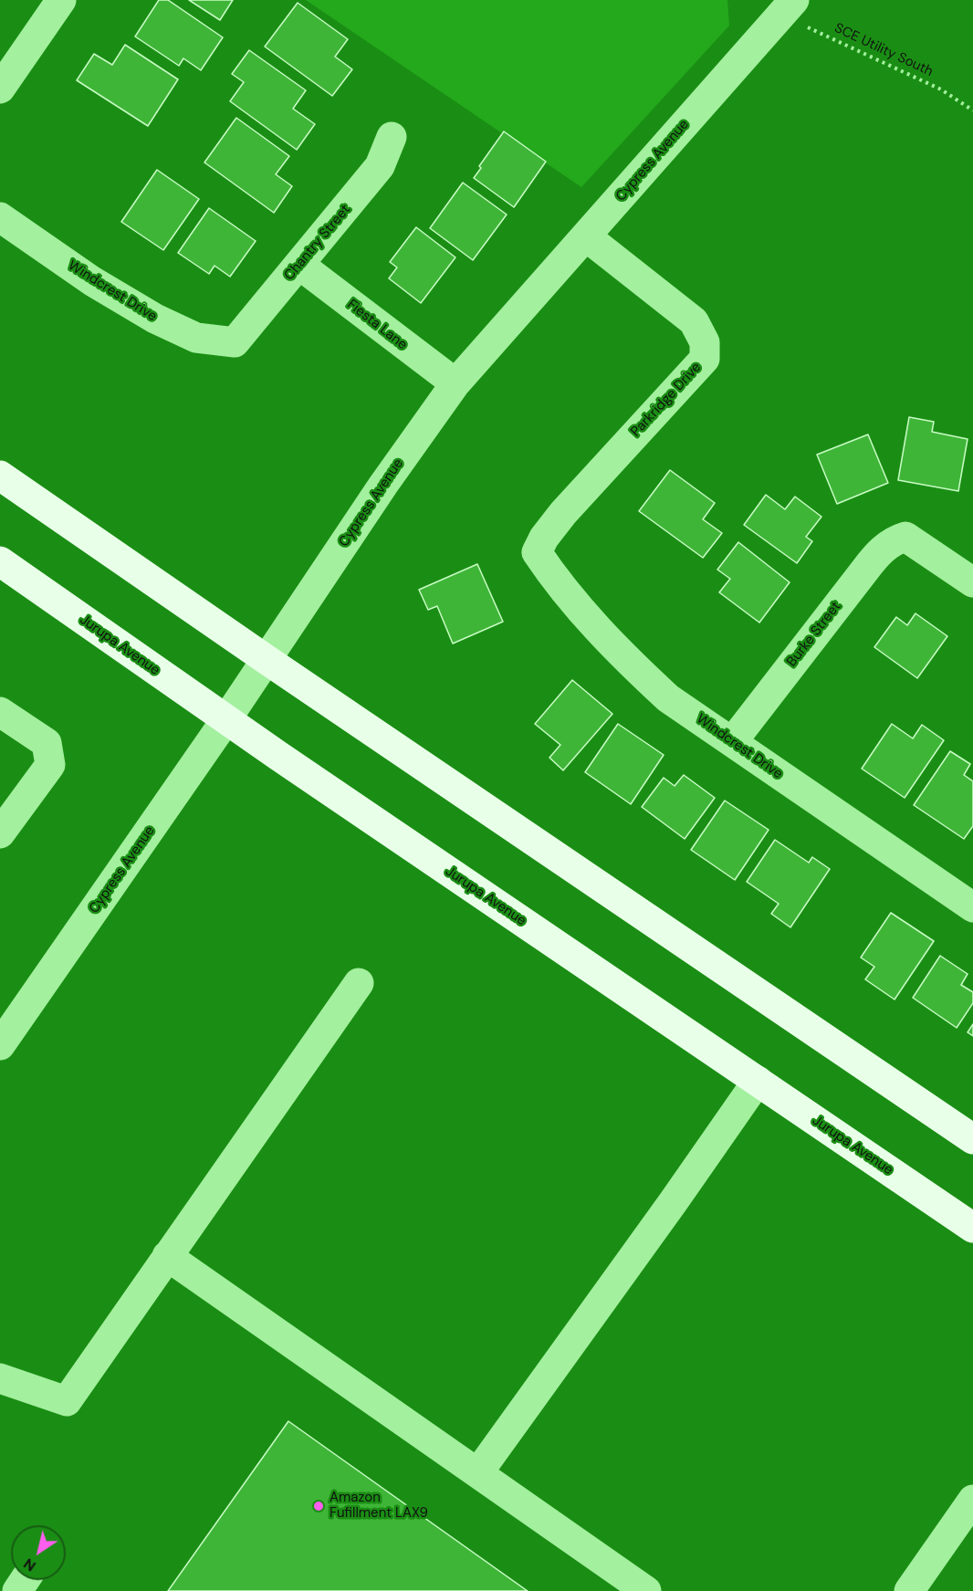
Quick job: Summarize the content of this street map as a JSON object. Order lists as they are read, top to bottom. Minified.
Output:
{"streets":{"main road":["Jurupa Avenue"],"street":["Cypress Avenue","Chantry Street","Windcrest Drive","Fiesta Lane","Parkridge Drive","Burke Street"],"path":["SCE Utility South"]},"crossings":[["SCE Utility South","Cypress Avenue"],["Cypress Avenue","Fiesta Lane"],["Cypress Avenue","Parkridge Drive"],["Cypress Avenue","Jurupa Avenue"],["Chantry Street","Windcrest Drive"],["Chantry Street","Fiesta Lane"],["Windcrest Drive","Parkridge Drive"],["Windcrest Drive","Burke Street"]],"places":["Amazon Fufillment LAX9"],"north":"bottom left"}
